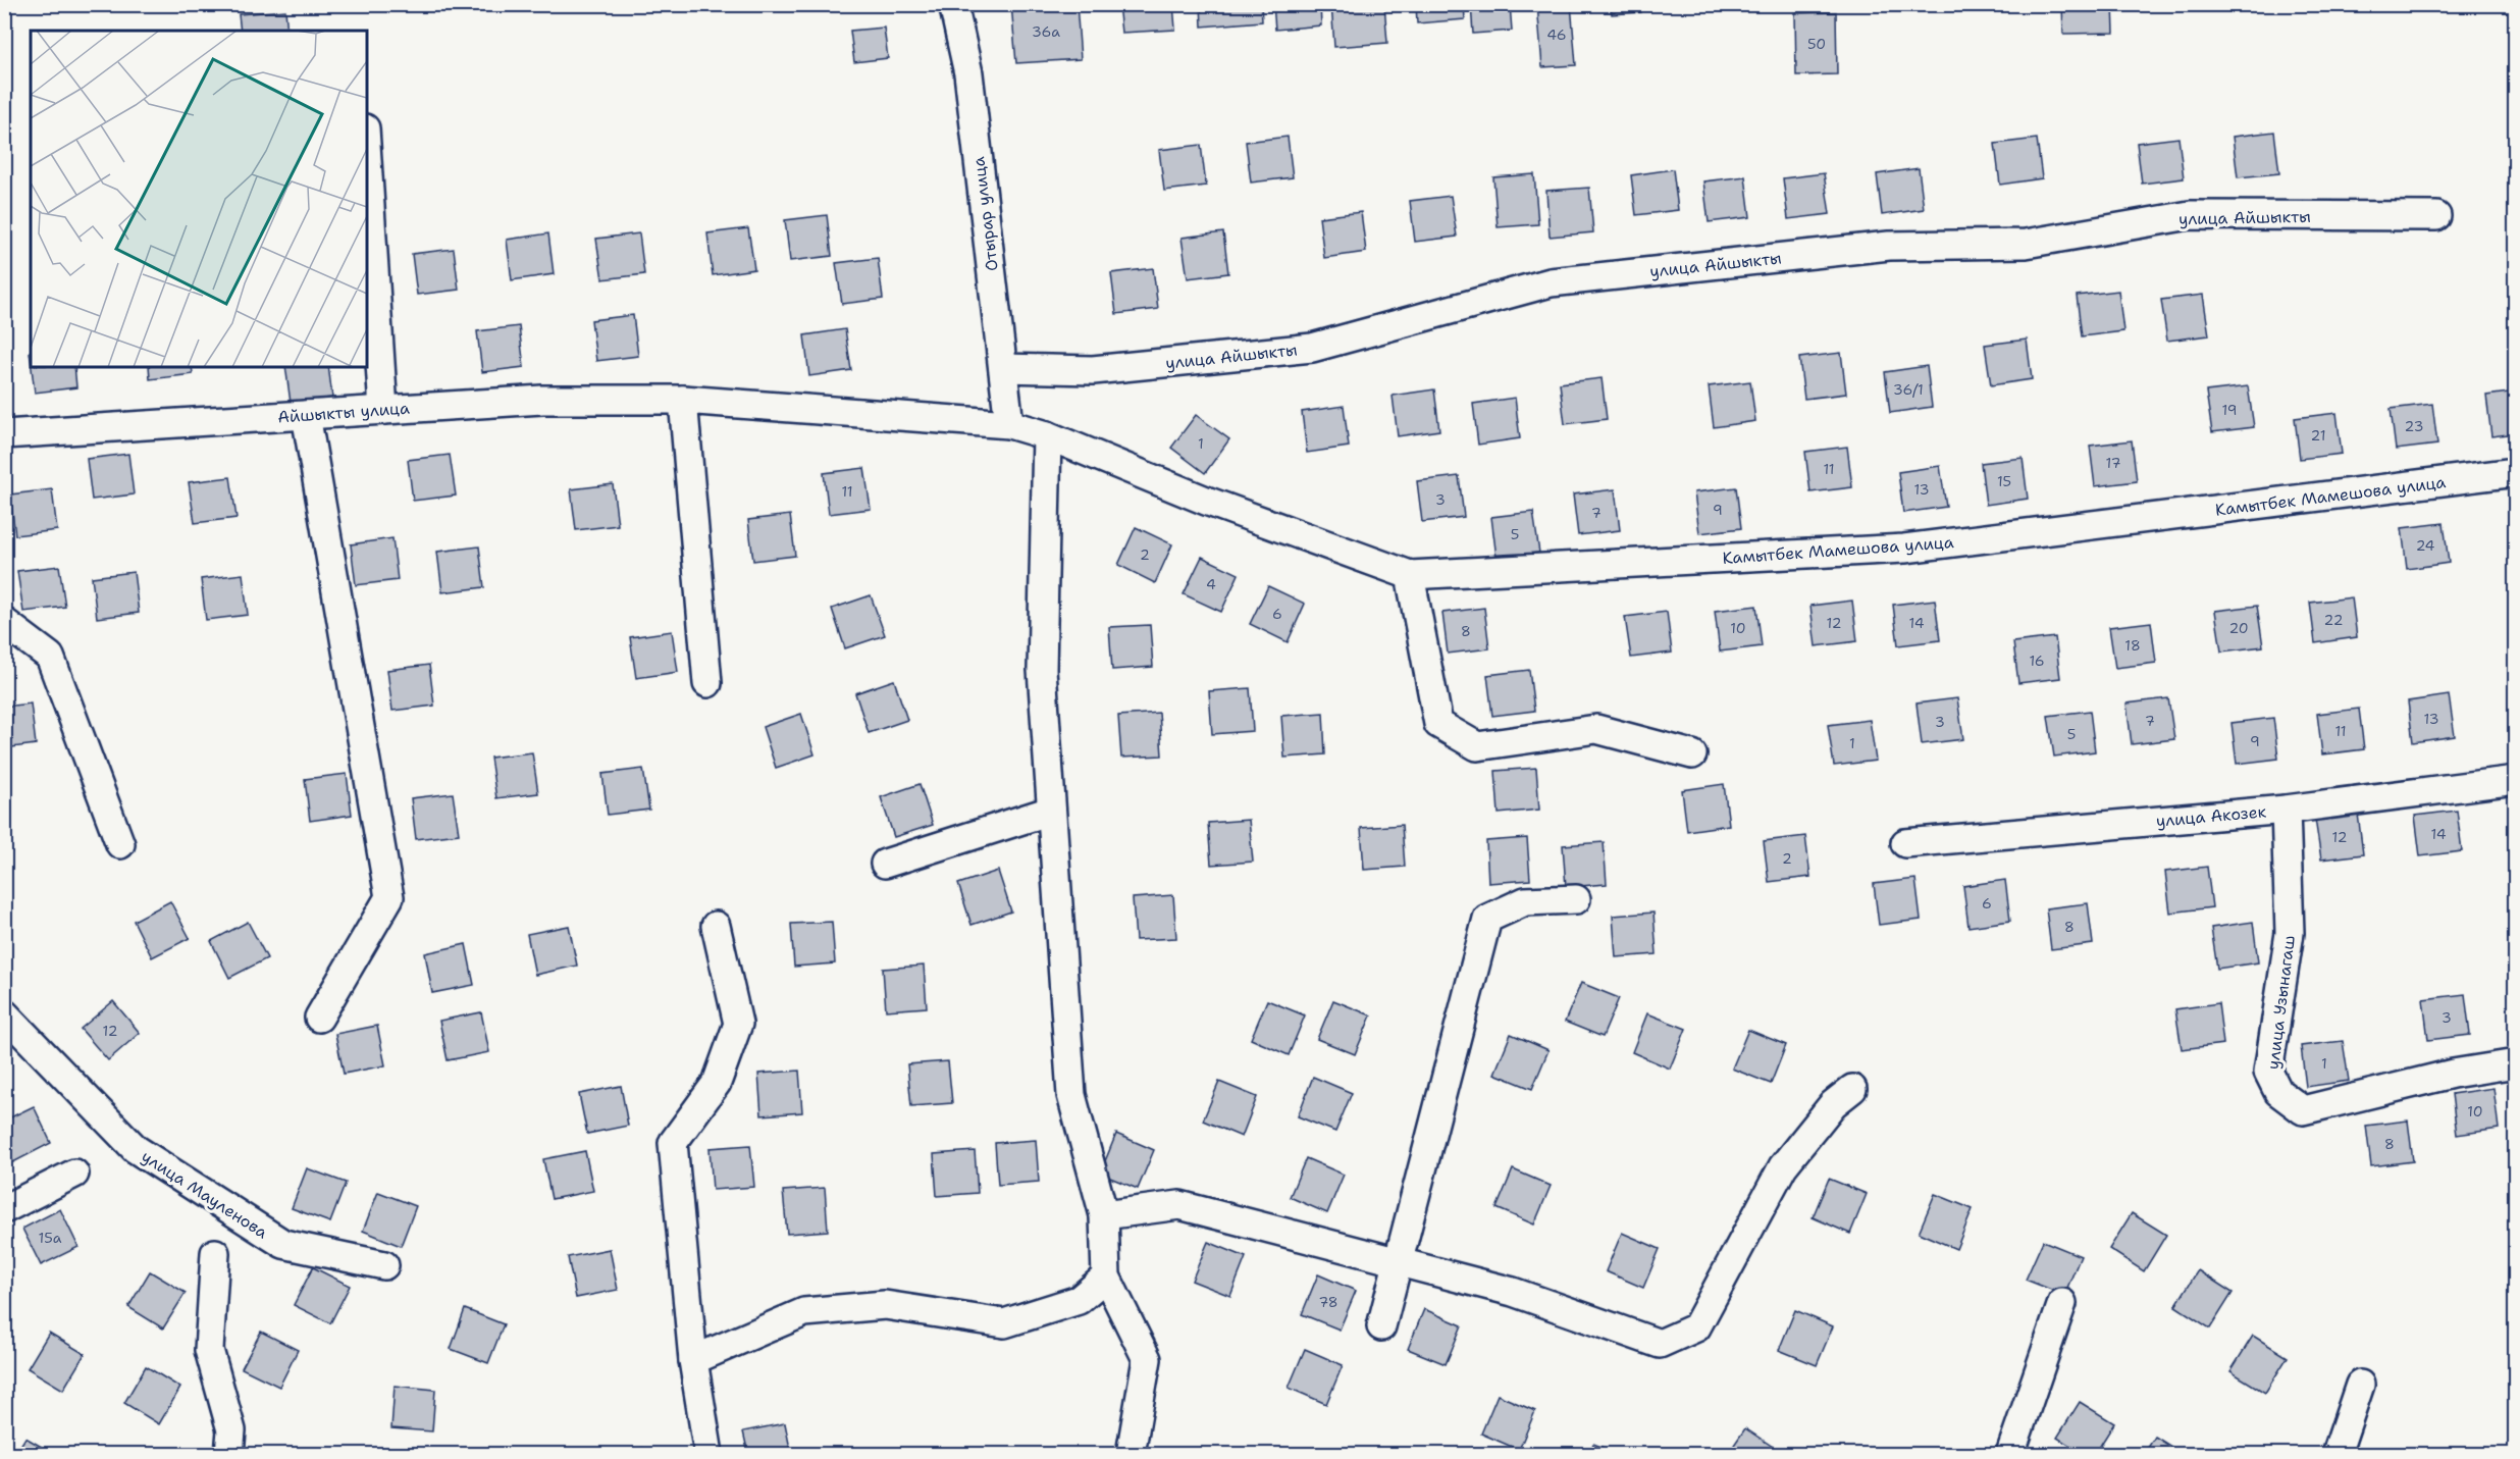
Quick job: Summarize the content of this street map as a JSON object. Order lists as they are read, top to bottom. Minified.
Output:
{"streets":{"street":["Отырар улица","улица Айшыкты","Айшыкты улица","Камытбек Мамешова улица","улица Акозек","улица Узынагаш","улица Мауленова"]},"crossings":[["Отырар улица","улица Айшыкты"],["Отырар улица","Айшыкты улица"],["Отырар улица","Камытбек Мамешова улица"],["Айшыкты улица","Камытбек Мамешова улица"],["улица Акозек","улица Узынагаш"]],"house_numbers":["36а","46","50","36/1","19","23","21","1","17","11","15","13","11","3","9","7","5","24","2","4","6","22","12","14","10","20","8","18","16","13","7","3","11","5","9","1","14","12","2","6","8","3","12","1","10","8","15а","78"]}
